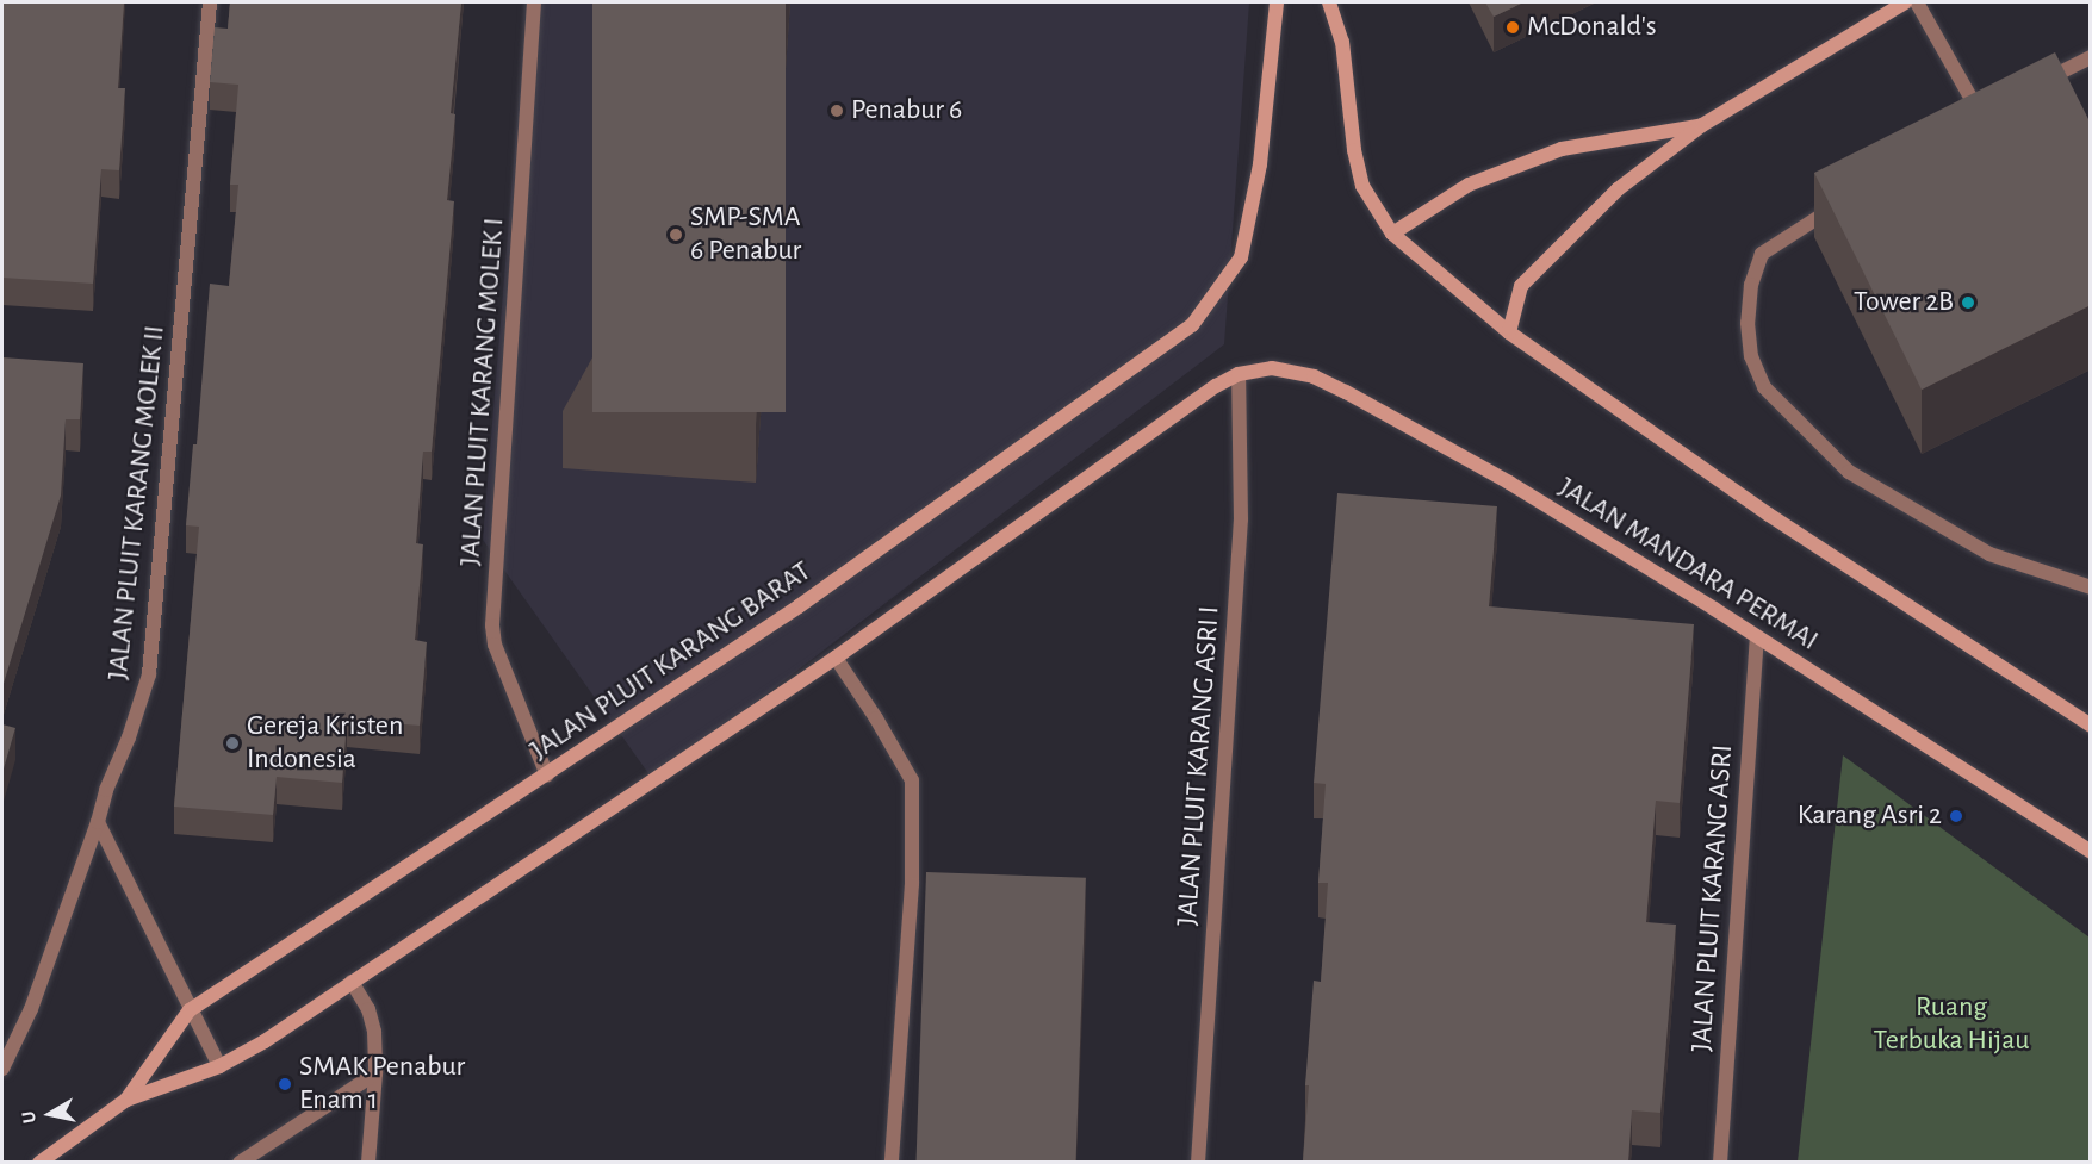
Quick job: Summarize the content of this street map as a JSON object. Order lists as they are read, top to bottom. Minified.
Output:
{"streets":{"street":["JALAN PLUIT KARANG MOLEK I","JALAN PLUIT KARANG MOLEK II","JALAN MANDARA PERMAI","JALAN PLUIT KARANG BARAT","JALAN PLUIT KARANG ASRI I","JALAN PLUIT KARANG ASRI"]},"crossings":[["JALAN PLUIT KARANG MOLEK I","JALAN PLUIT KARANG BARAT"],["JALAN MANDARA PERMAI","JALAN PLUIT KARANG BARAT"],["JALAN MANDARA PERMAI","JALAN PLUIT KARANG ASRI I"],["JALAN MANDARA PERMAI","JALAN PLUIT KARANG ASRI"],["JALAN PLUIT KARANG BARAT","JALAN PLUIT KARANG ASRI I"]],"parks":["Ruang Terbuka Hijau"],"places":["McDonald's","Penabur 6","SMP-SMA 6 Penabur","Tower 2B","Gereja Kristen Indonesia","Karang Asri 2","SMAK Penabur Enam 1"],"north":"left"}
